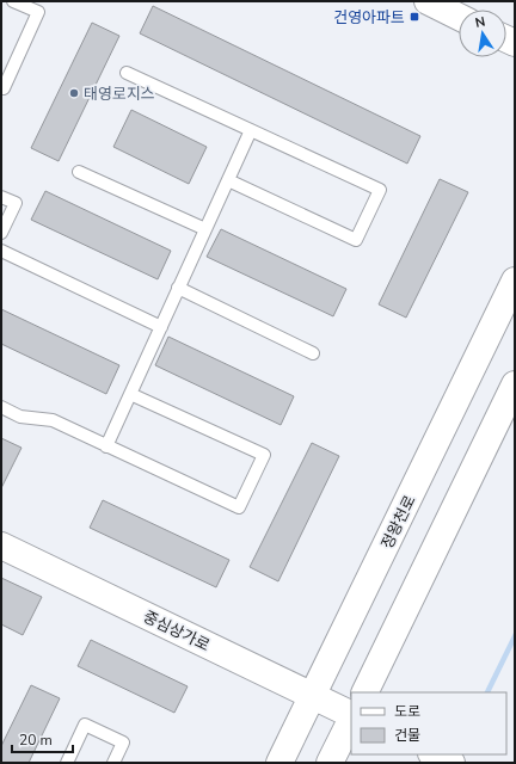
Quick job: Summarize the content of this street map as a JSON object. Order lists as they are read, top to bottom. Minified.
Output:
{"streets":{"street":["정왕천로","중심상가로"]},"crossings":[["정왕천로","중심상가로"]],"places":{"transit":["건영아파트"],"other":["태영로지스"]},"legend":["도로","건물"],"scale_bar":"20 m","north":"top"}
